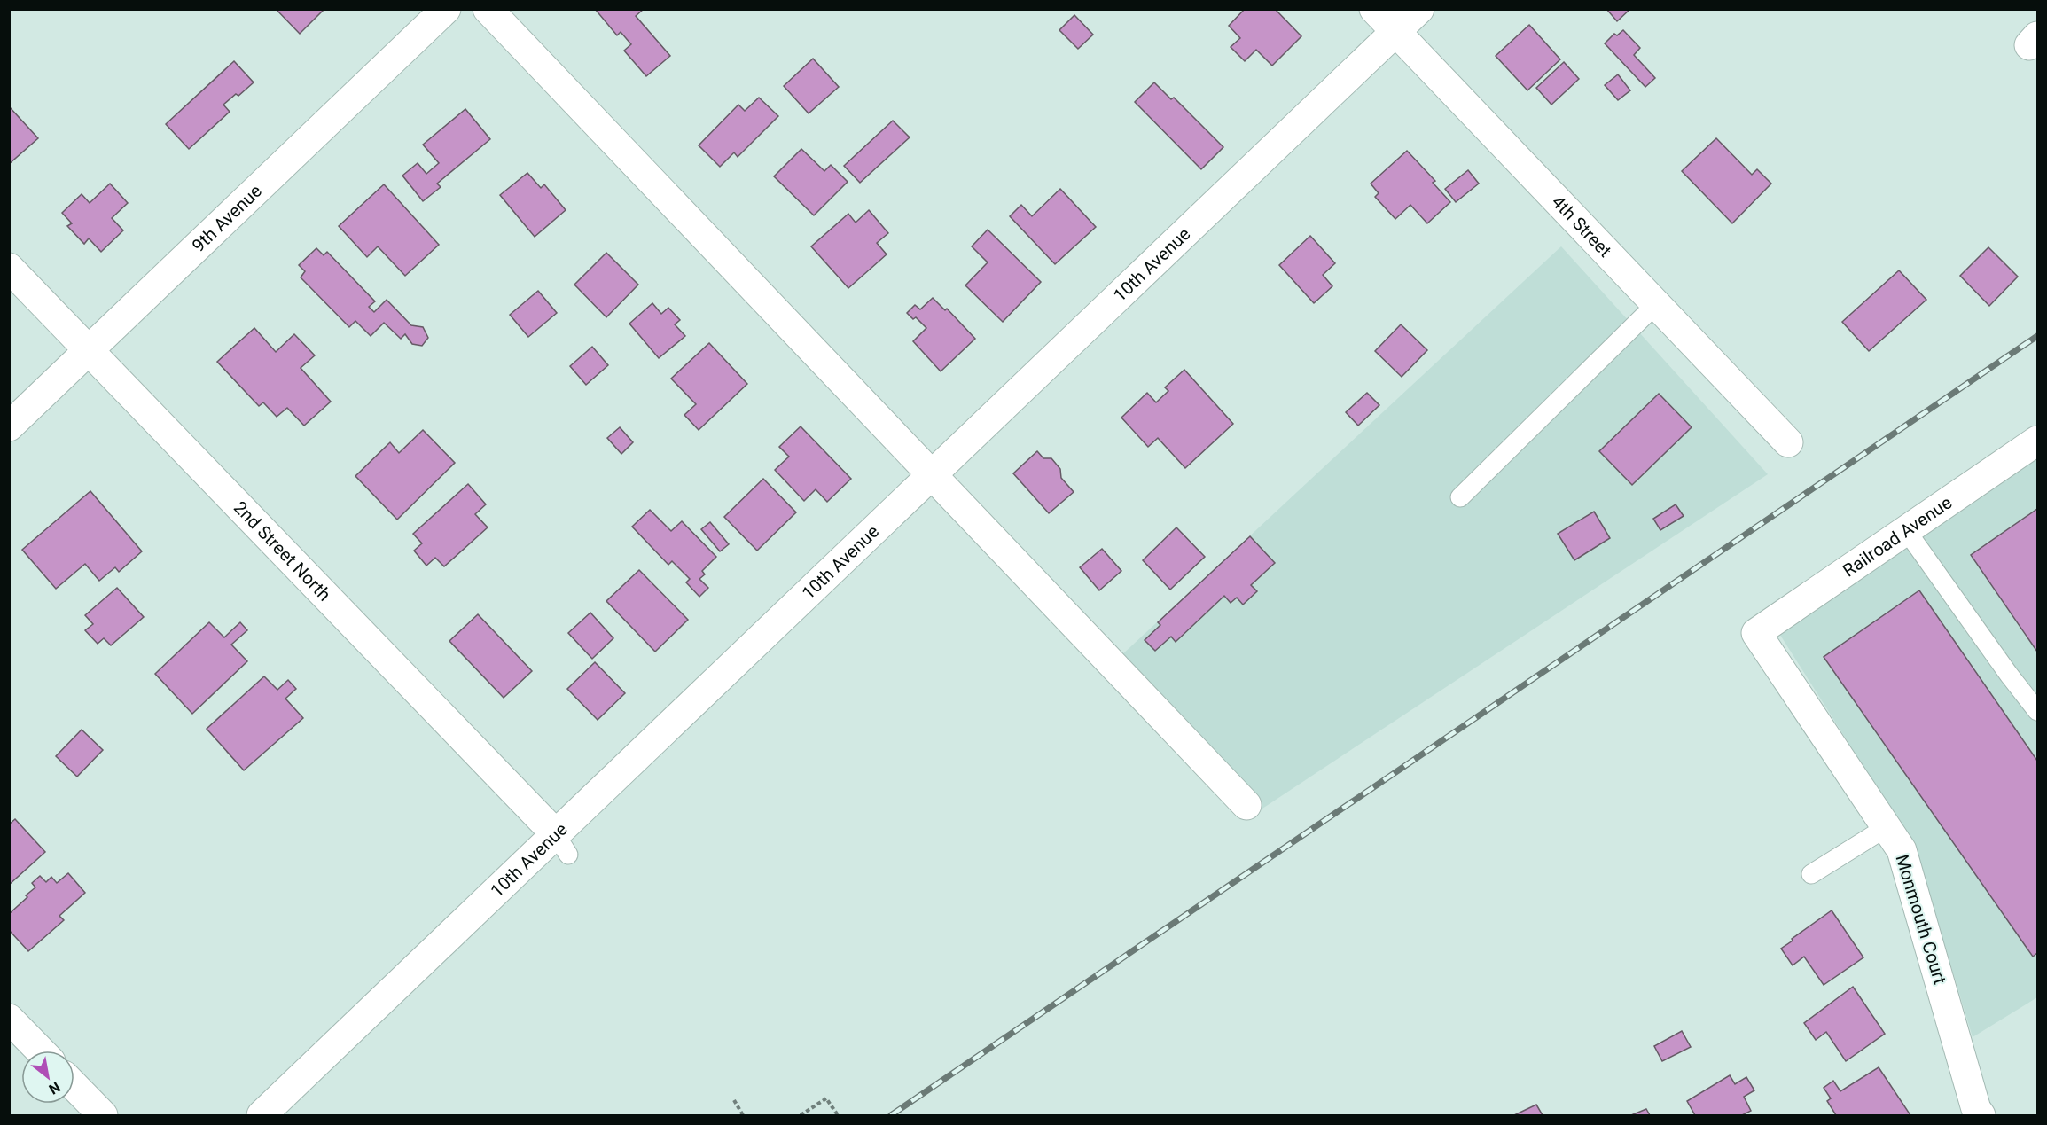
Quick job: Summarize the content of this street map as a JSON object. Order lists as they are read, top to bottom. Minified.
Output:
{"streets":{"street":["9th Avenue","4th Street","10th Avenue","Railroad Avenue","2nd Street North","Monmouth Court"]},"crossings":[["9th Avenue","2nd Street North"],["4th Street","10th Avenue"],["10th Avenue","2nd Street North"],["Railroad Avenue","Monmouth Court"]],"north":"bottom right"}
